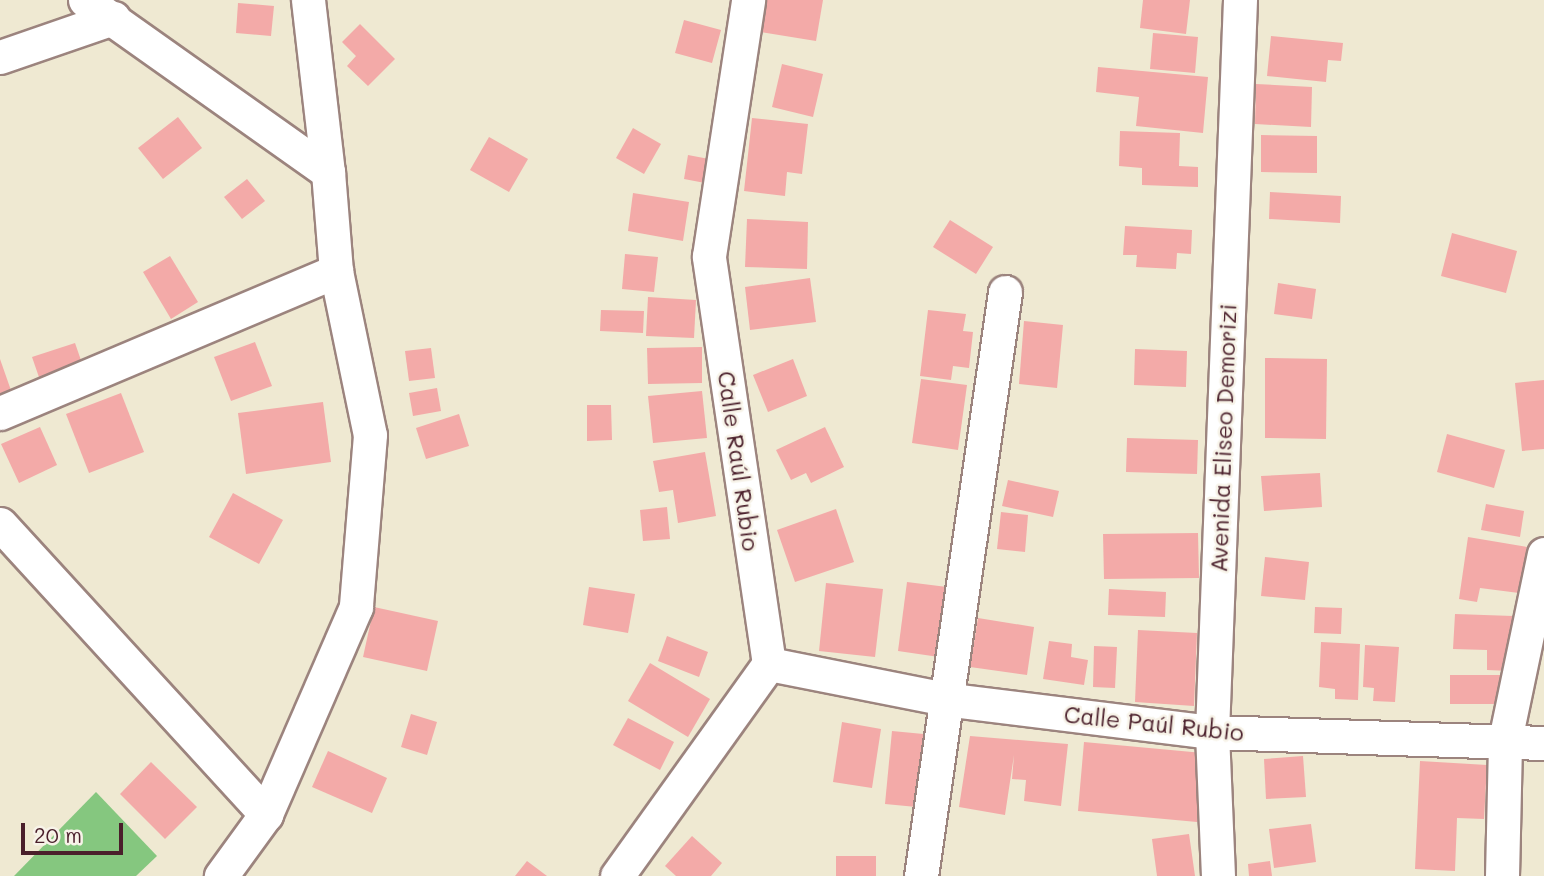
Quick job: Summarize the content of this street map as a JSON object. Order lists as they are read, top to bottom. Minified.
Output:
{"streets":{"street":["Avenida Eliseo Demorizi","Calle Raúl Rubio","Calle Paúl Rubio"]},"crossings":[["Avenida Eliseo Demorizi","Calle Paúl Rubio"],["Calle Raúl Rubio","Calle Paúl Rubio"]],"scale_bar":"20 m"}
